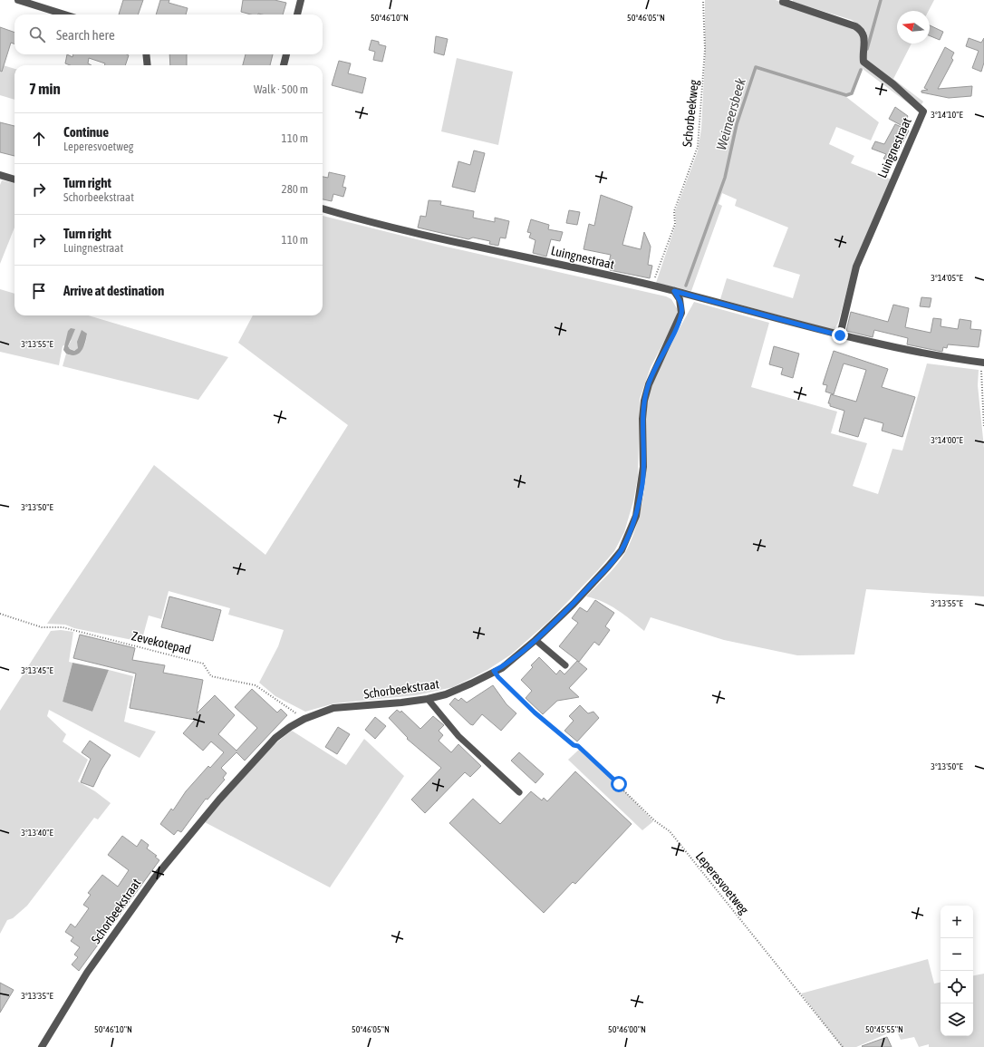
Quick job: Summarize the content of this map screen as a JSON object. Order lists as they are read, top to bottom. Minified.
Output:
{"streets":{"street":["Luingnestraat","Schorbeekstraat"],"path":["Schorbeekweg","Zevekotepad","Leperesvoetweg"]},"crossings":[["Schorbeekweg","Luingnestraat"],["Luingnestraat","Schorbeekstraat"],["Zevekotepad","Schorbeekstraat"],["Schorbeekstraat","Leperesvoetweg"]],"water":["Weimeersbeek"],"north":"left","page":{"search":"Search here","heading":["7 min","Walk · 500 m"],"list":[["Continue","Leperesvoetweg","110 m"],["Turn right","Schorbeekstraat","280 m"],["Turn right","Luingnestraat","110 m"],"Arrive at destination"],"map_buttons":["+","−"]},"coordinates":["50°46'10\"N","50°46'05\"N","3°14'10\"E","3°14'05\"E","3°13'55\"E","3°14'00\"E","3°13'50\"E","3°13'45\"E","3°13'40\"E","3°13'35\"E","50°46'00\"N","50°45'55\"N"]}
